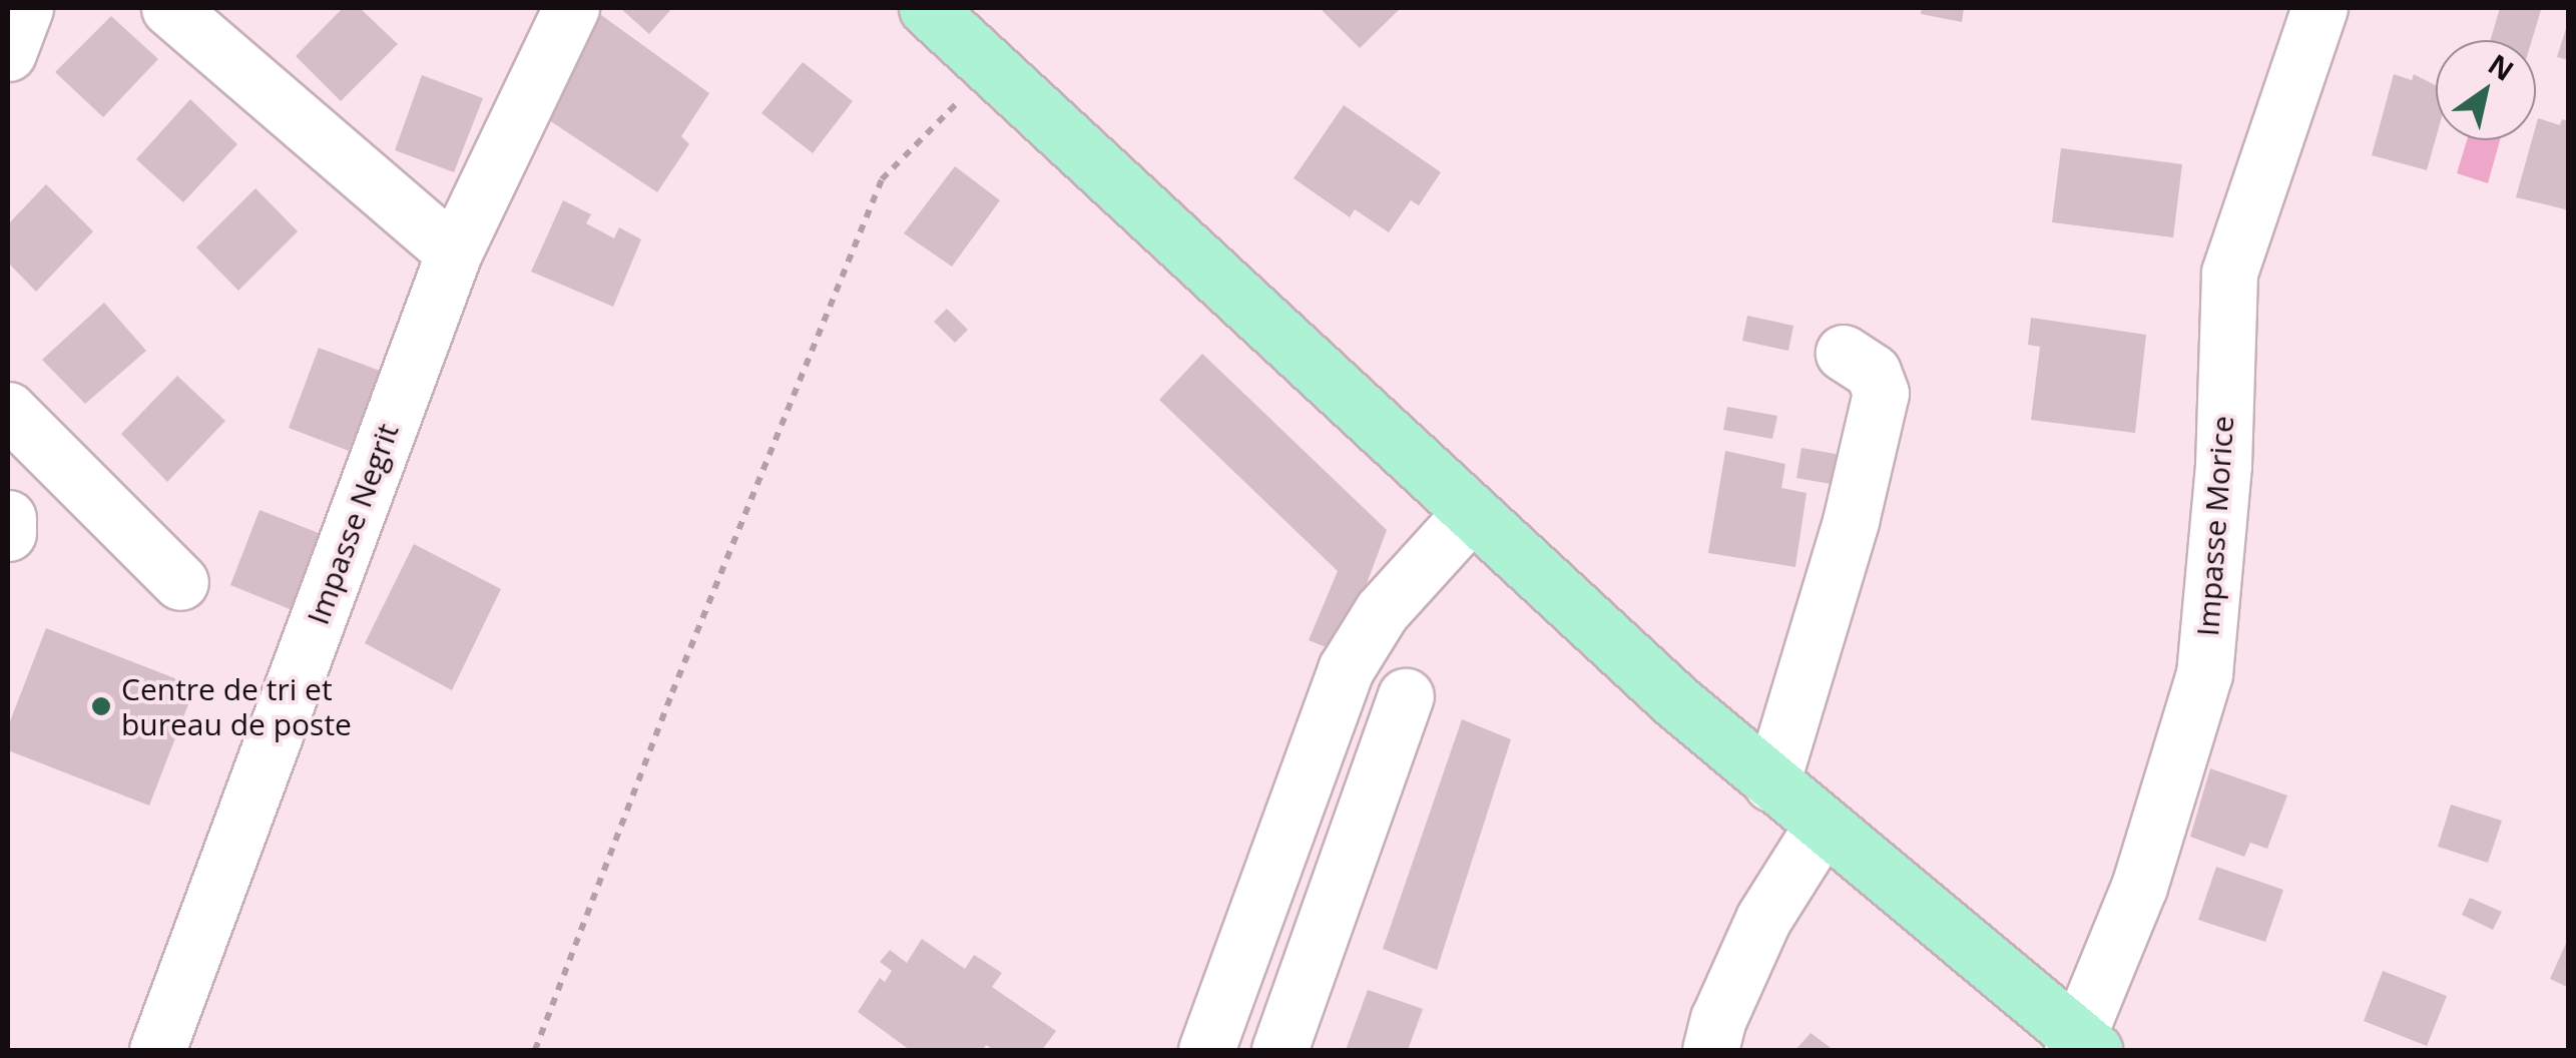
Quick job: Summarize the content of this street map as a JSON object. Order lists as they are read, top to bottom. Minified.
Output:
{"streets":{"street":["Impasse Negrit","Impasse Morice"]},"places":["Centre de tri et bureau de poste"],"north":"top right"}
